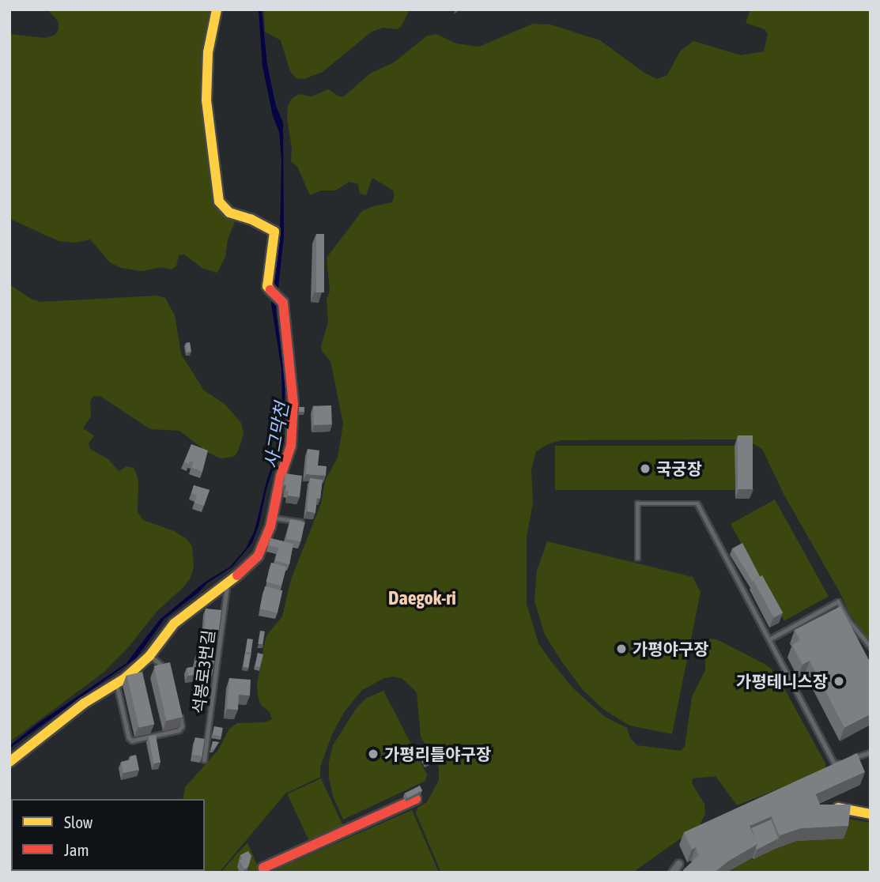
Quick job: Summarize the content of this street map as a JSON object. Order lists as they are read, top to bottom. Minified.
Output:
{"streets":{"lane":["석봉로3번길"]},"districts":["Daegok-ri"],"water":["사그막천"],"places":["국궁장","가평야구장","가평테니스장","가평리틀야구장"],"legend":["Slow","Jam"]}
